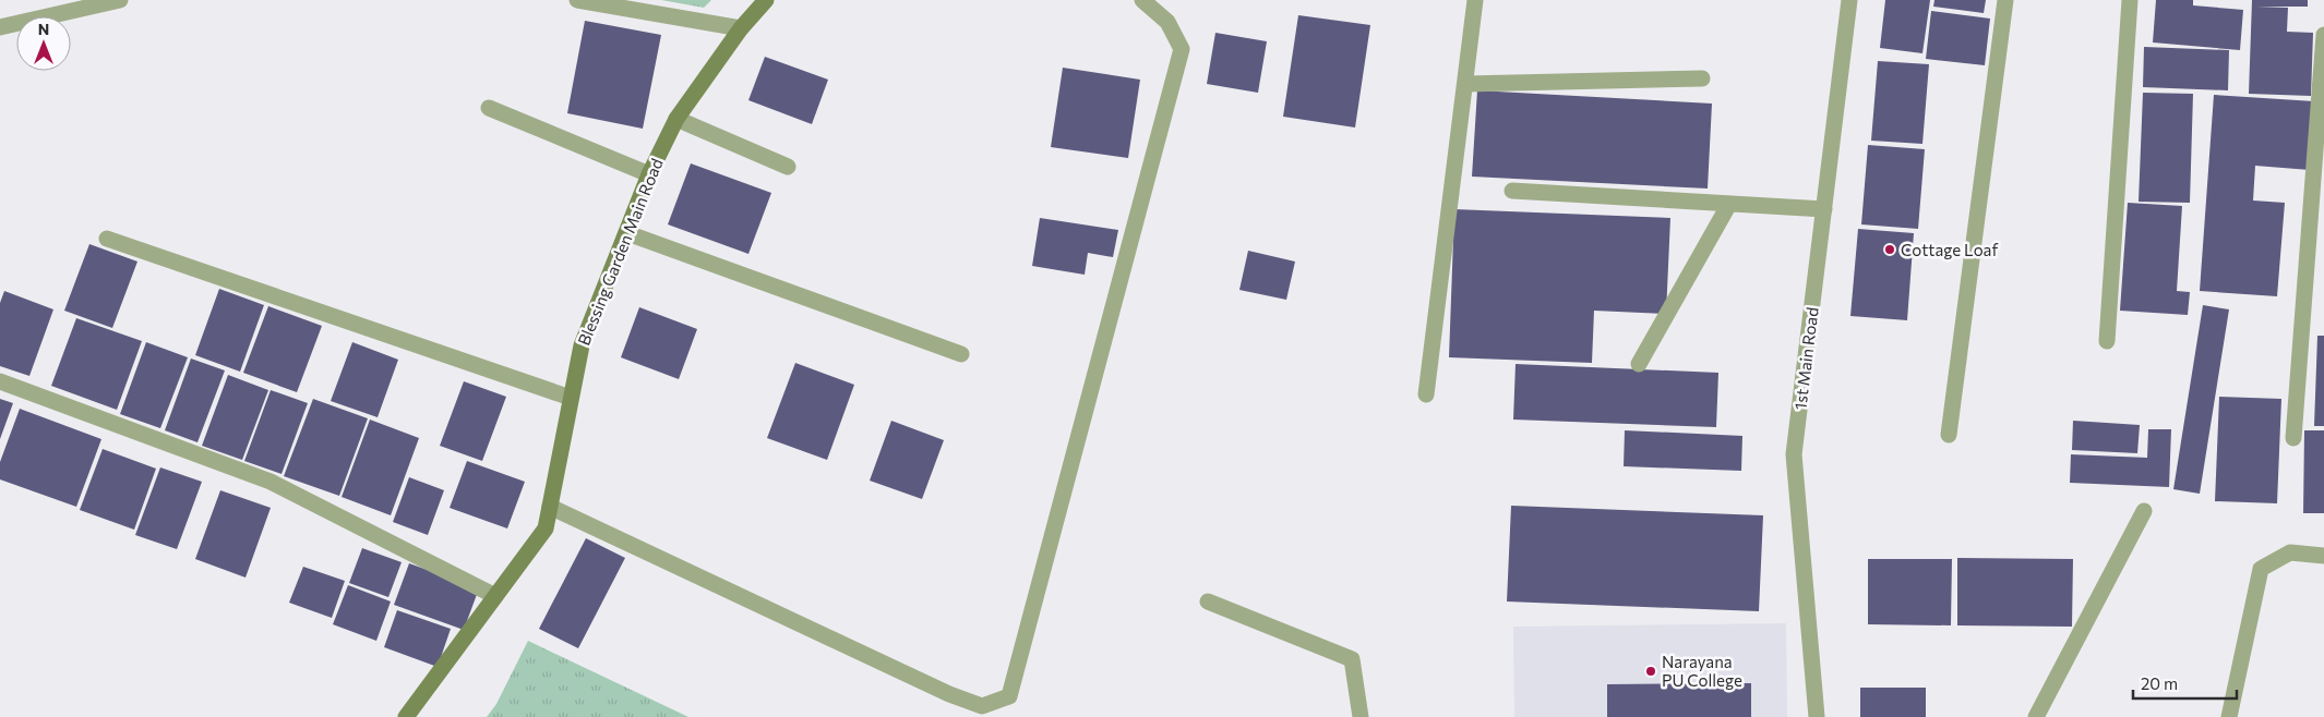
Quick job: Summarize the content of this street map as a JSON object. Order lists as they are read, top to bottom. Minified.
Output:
{"streets":{"main road":["Blessing Garden Main Road"],"street":["1st Main Road"]},"places":["Cottage Loaf","Narayana PU College"],"scale_bar":"20 m","north":"top"}
